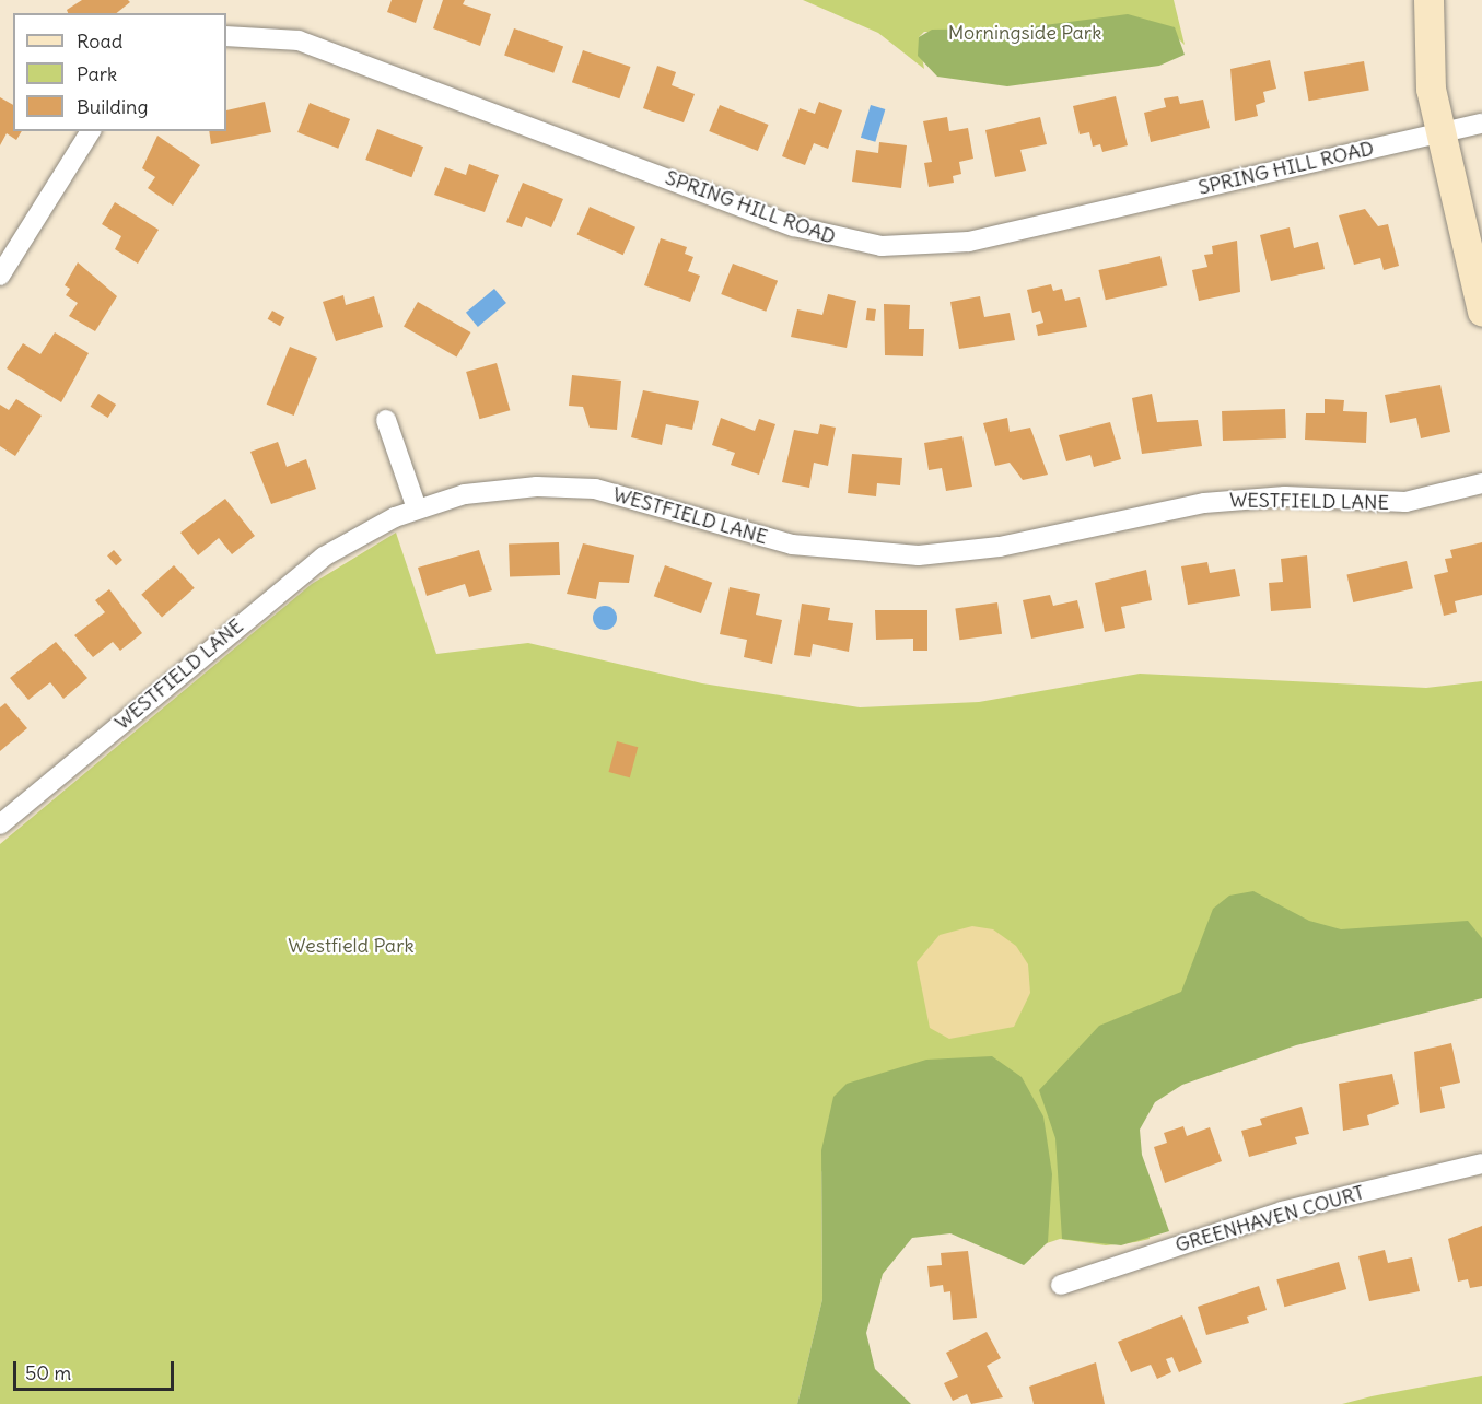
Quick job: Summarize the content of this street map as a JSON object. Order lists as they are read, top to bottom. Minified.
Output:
{"streets":{"street":["SPRING HILL ROAD","WESTFIELD LANE","GREENHAVEN COURT"]},"parks":["Morningside Park","Westfield Park"],"legend":["Road","Park","Building"],"scale_bar":"50 m"}
